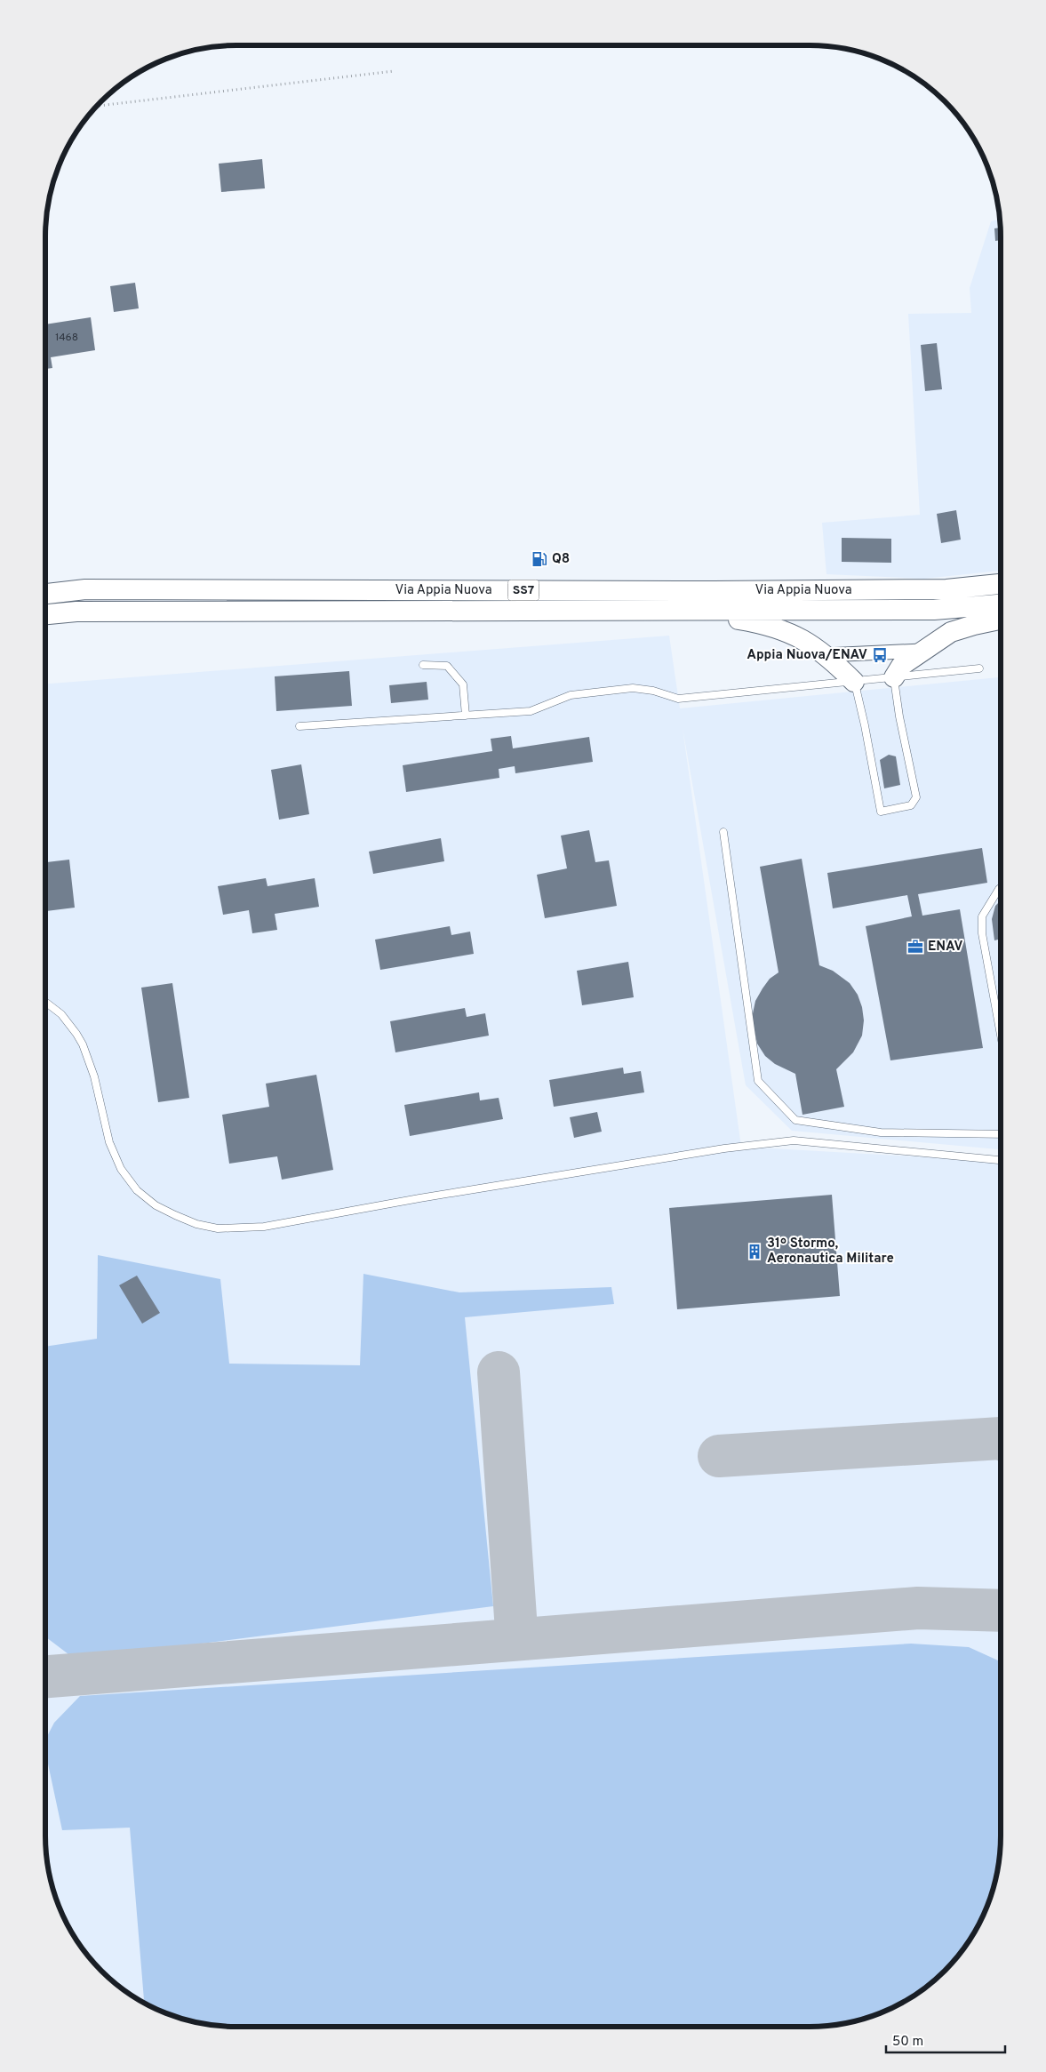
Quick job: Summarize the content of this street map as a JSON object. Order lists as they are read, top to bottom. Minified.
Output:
{"streets":{"main road":["Via Appia Nuova","SS7"]},"places":{"fuel station":["Q8"],"bus stop":["Appia Nuova/ENAV"],"office":["ENAV"],"building":["31º Stormo, Aeronautica Militare"]},"house_numbers":["1468"],"scale_bar":"50 m"}
